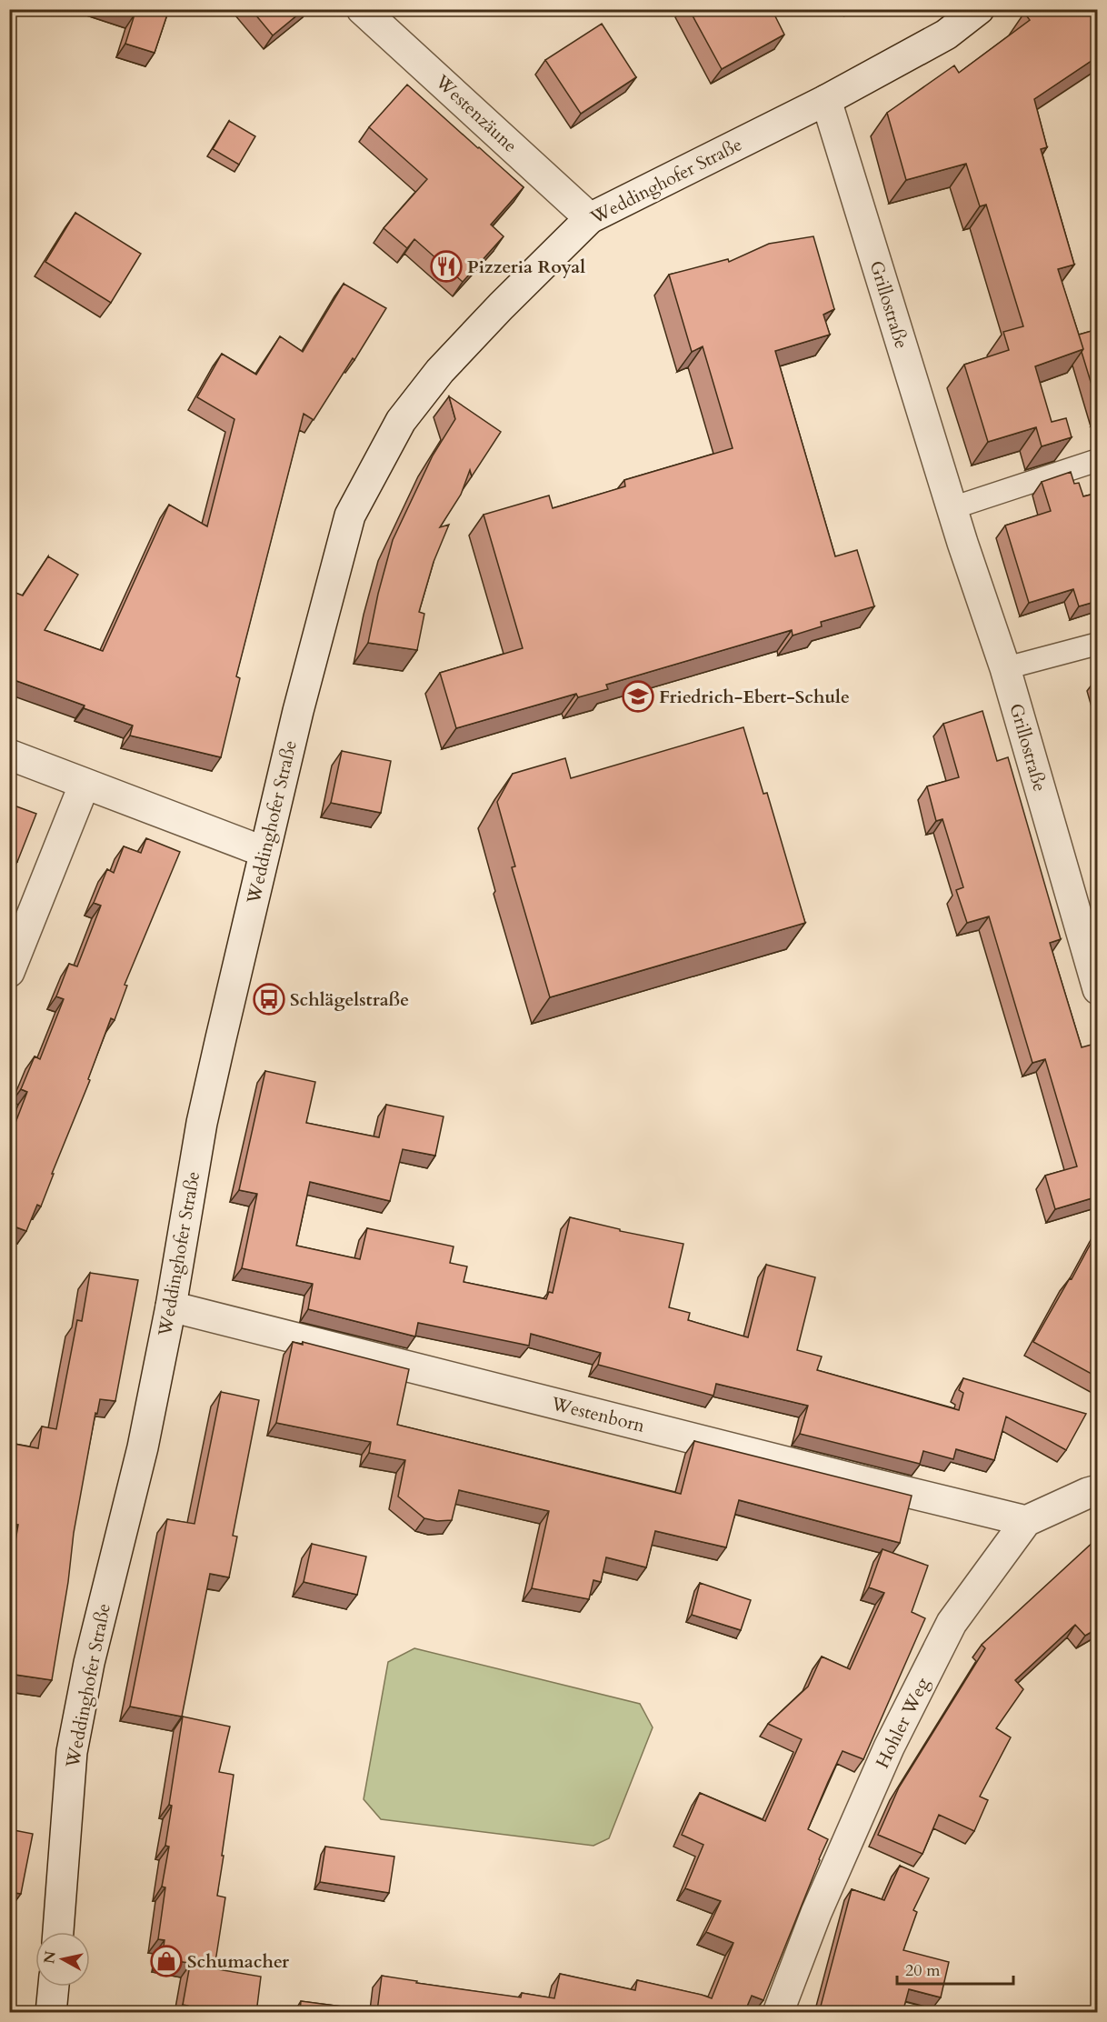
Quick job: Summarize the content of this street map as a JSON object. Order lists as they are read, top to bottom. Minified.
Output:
{"streets":{"street":["Westenzäune","Weddinghofer Straße","Grillostraße","Westenborn","Hohler Weg"]},"crossings":[["Westenzäune","Weddinghofer Straße"],["Weddinghofer Straße","Grillostraße"],["Weddinghofer Straße","Westenborn"],["Westenborn","Hohler Weg"]],"places":{"restaurant":["Pizzeria Royal"],"school or university":["Friedrich-Ebert-Schule"],"bus stop":["Schlägelstraße"],"shop":["Schumacher"]},"scale_bar":"20 m","north":"left"}
